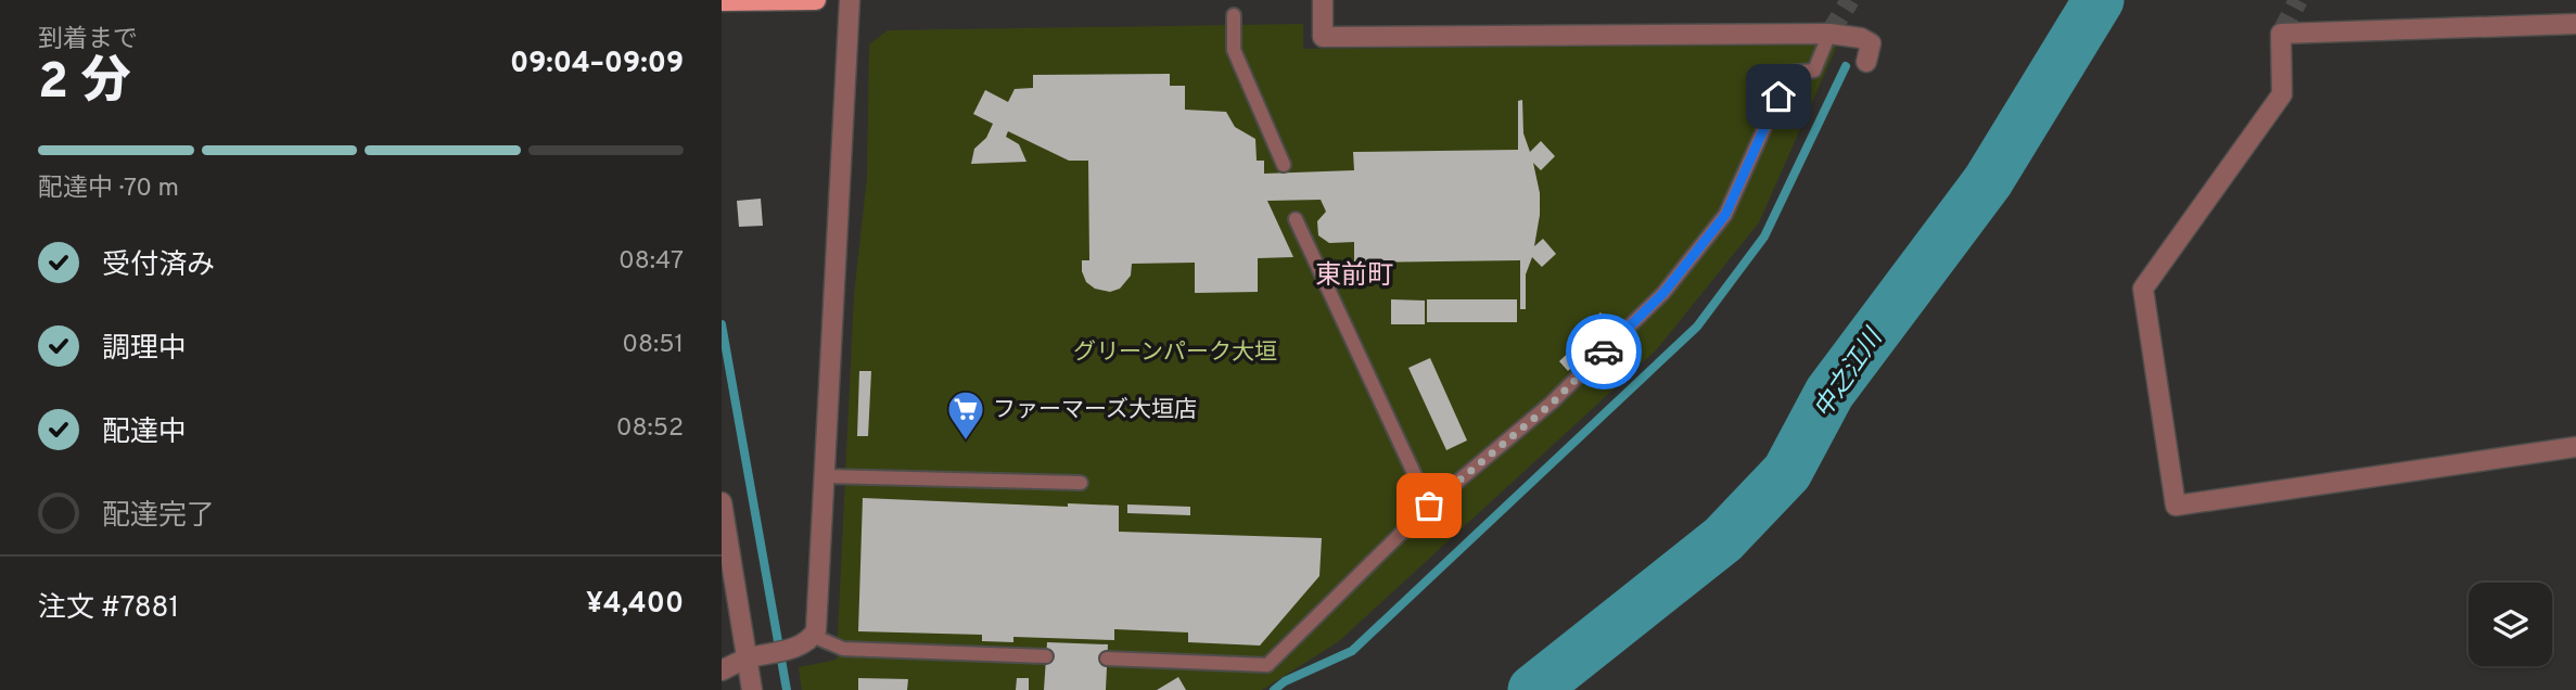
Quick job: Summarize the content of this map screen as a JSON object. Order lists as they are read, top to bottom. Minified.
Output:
{"districts":["東前町"],"water":["中之江川"],"parks":["グリーンパーク大垣"],"places":{"supermarket":["ファーマーズ大垣店"]},"page":{"heading":["2 分","到着まで","09:04–09:09"],"panel":["注文 #7881","¥4,400"],"bar":"配達中 · 70 m","list":[["受付済み","08:47"],["調理中","08:51"],["配達中","08:52"],"配達完了"]}}
